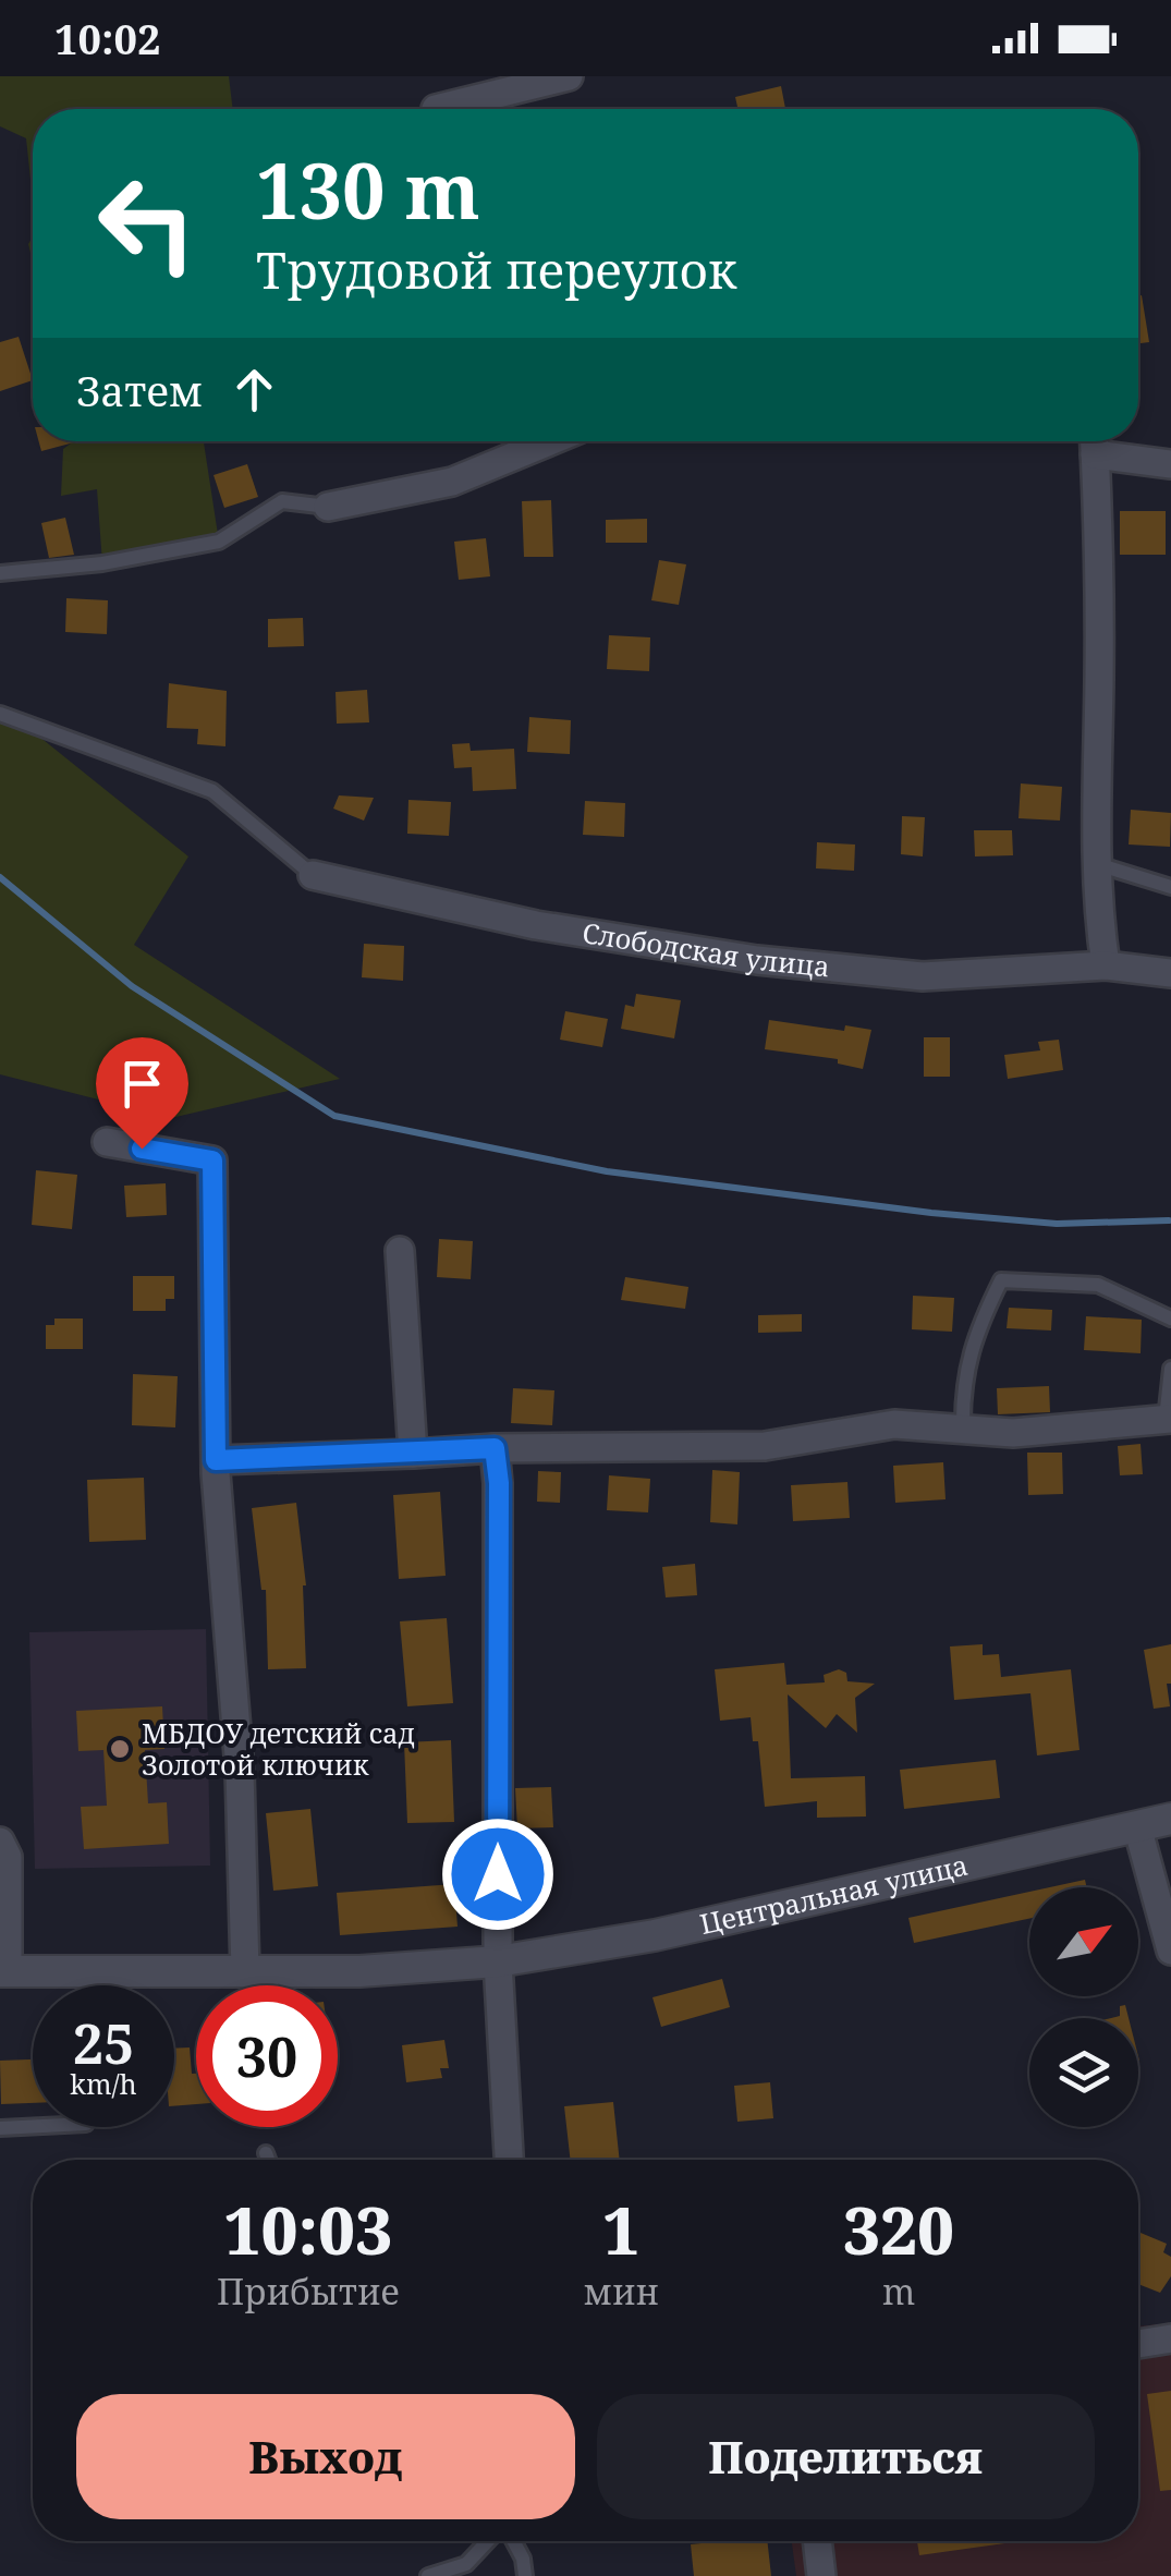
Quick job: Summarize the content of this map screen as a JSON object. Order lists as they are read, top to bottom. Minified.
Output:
{"streets":{"street":["Слободская улица","Центральная улица"]},"places":["МБДОУ детский сад Золотой ключик"],"north":"top right","page":{"status":"10:02","turn":["130 m","Трудовой переулок"],"then":"Затем","speed":"25 km/h","limit":"30","eta":["10:03","Прибытие","1","мин","320","m"],"buttons":["Выход","Поделиться"]}}
